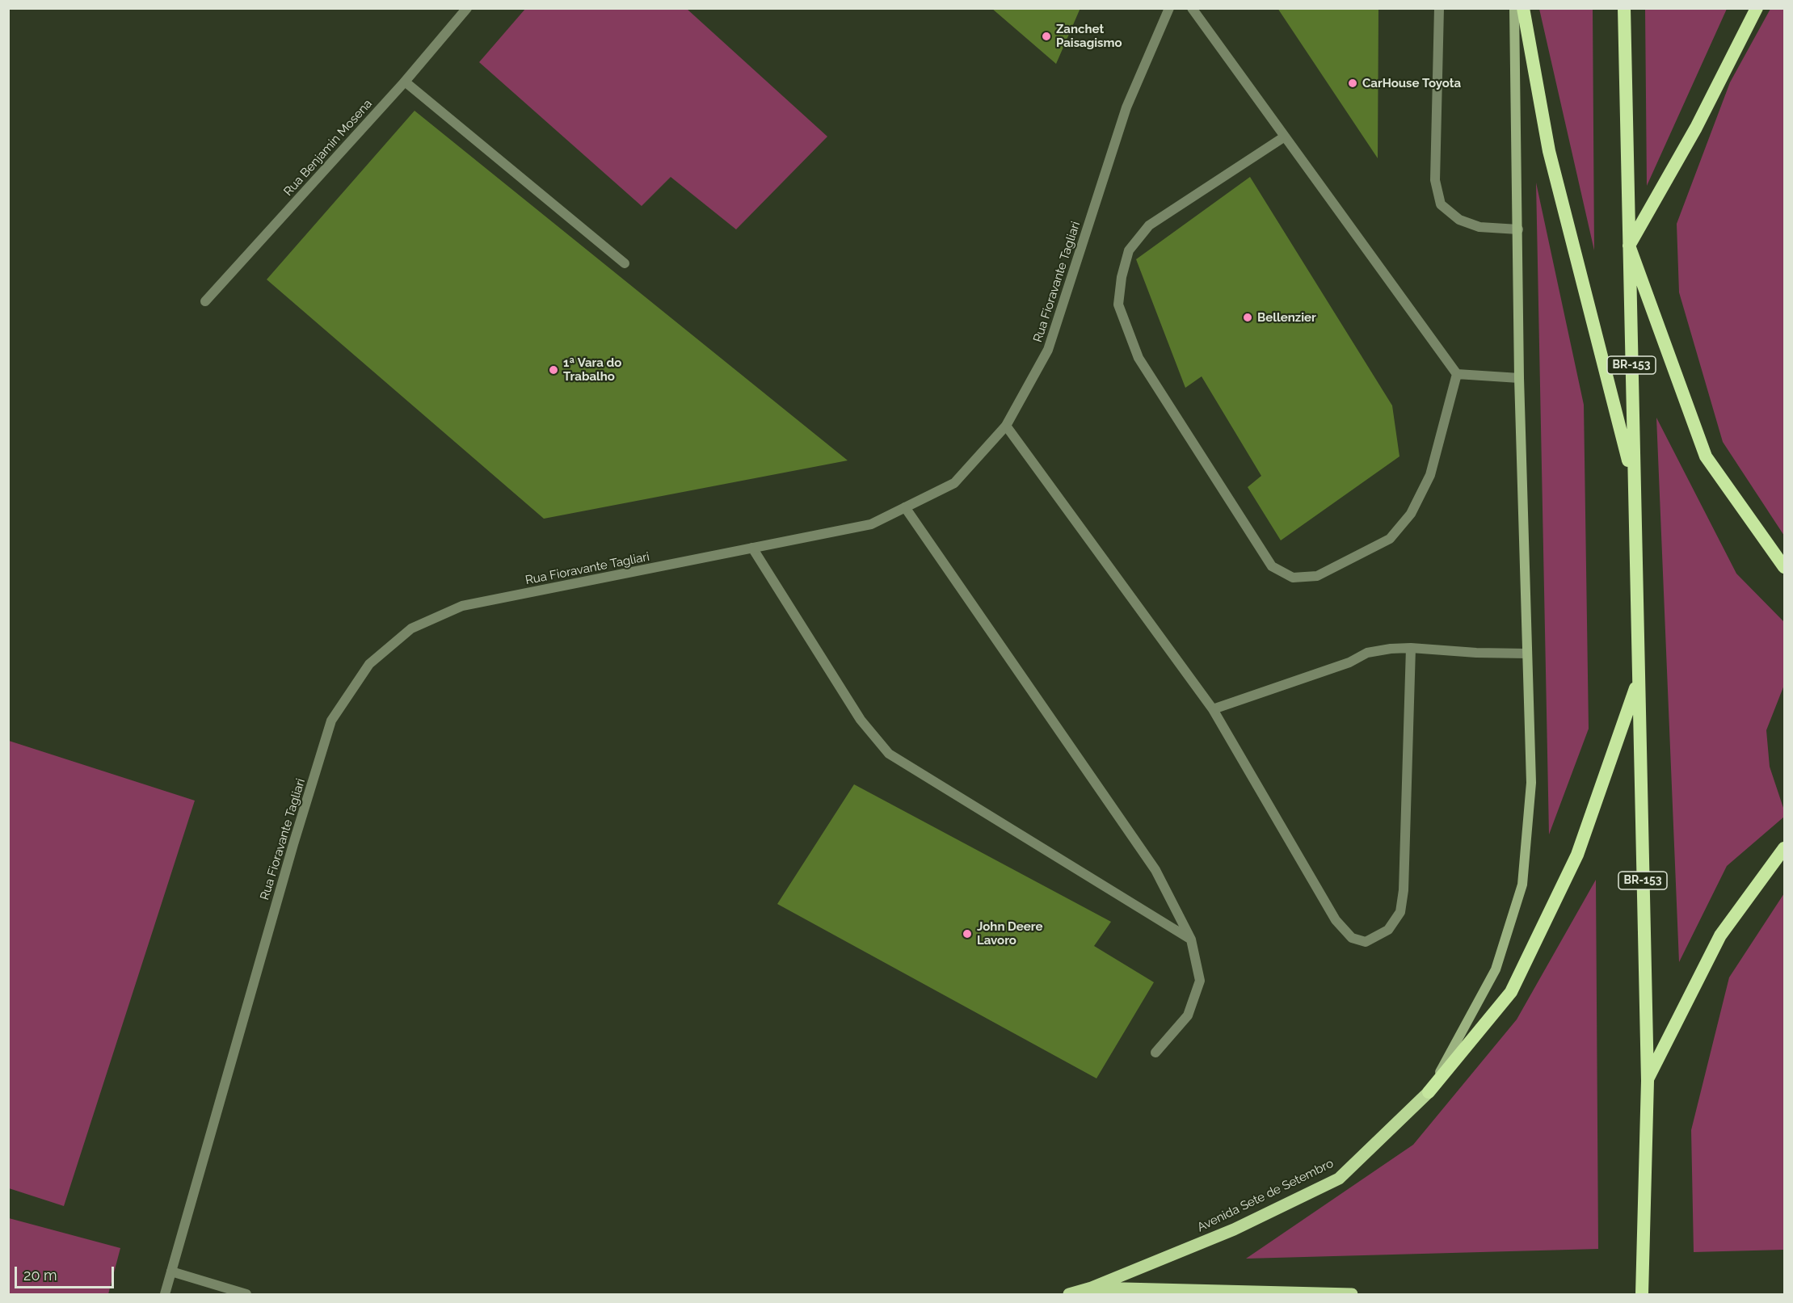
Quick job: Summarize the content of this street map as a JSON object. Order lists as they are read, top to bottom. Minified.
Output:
{"streets":{"highway":["BR-153"],"main road":["Avenida Sete de Setembro"],"street":["Rua Benjamin Mosena","Rua Fioravante Tagliari"]},"places":["Zanchet Paisagismo","CarHouse Toyota","Bellenzier","1ª Vara do Trabalho","John Deere Lavoro"],"scale_bar":"20 m"}
